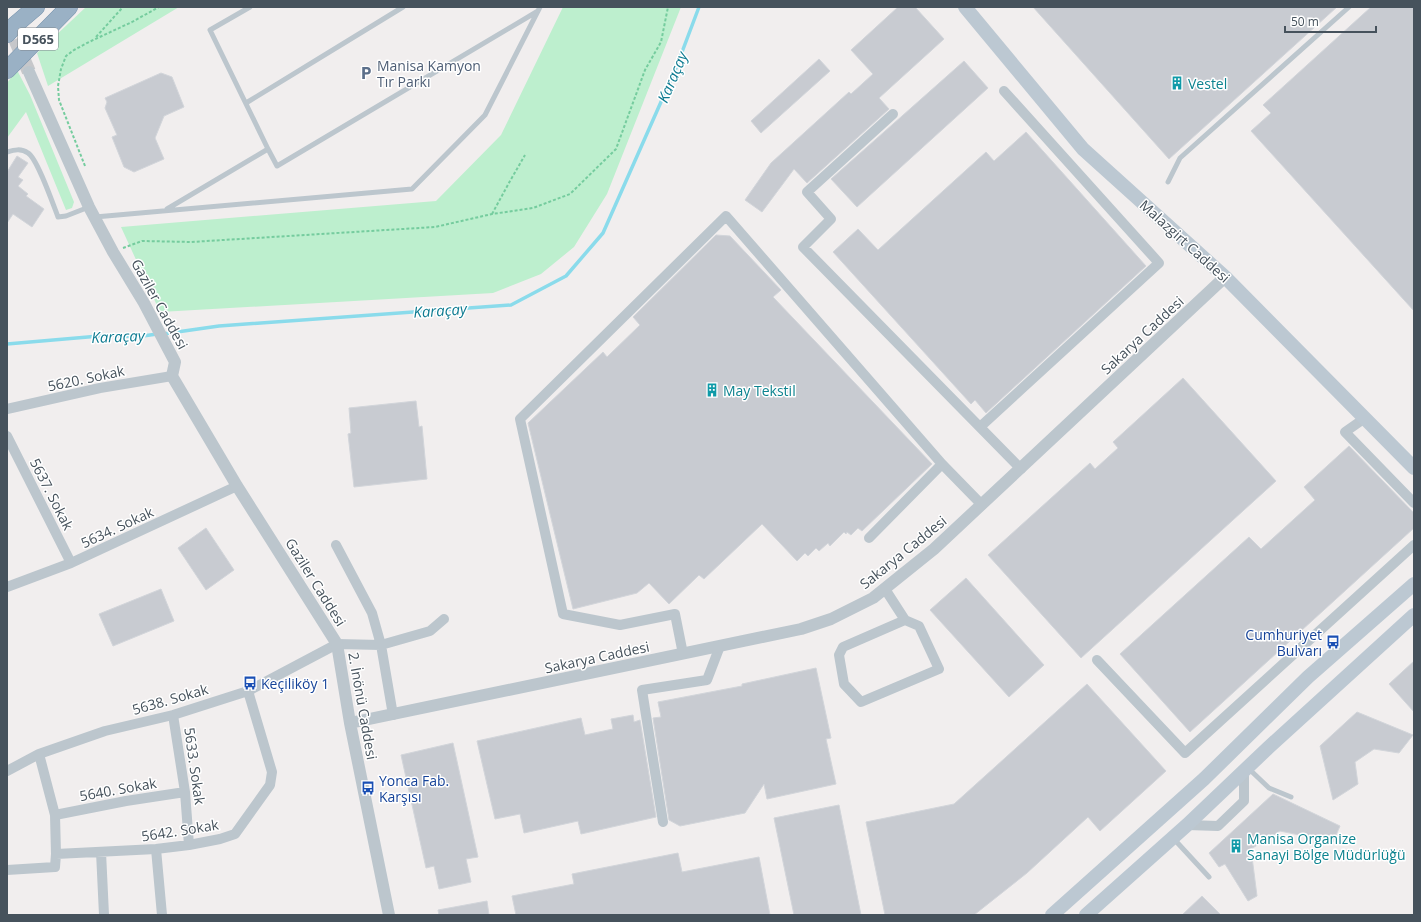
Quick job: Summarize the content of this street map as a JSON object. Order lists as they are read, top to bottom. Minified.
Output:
{"streets":{"highway":["D565"],"main road":["Malazgirt Caddesi"],"street":["Gaziler Caddesi","Sakarya Caddesi","5620. Sokak","5637. Sokak","5634. Sokak","5638. Sokak","2. İnönü Caddesi","5633. Sokak","5640. Sokak","5642. Sokak"]},"crossings":[["Malazgirt Caddesi","Sakarya Caddesi"],["Gaziler Caddesi","5620. Sokak"],["Gaziler Caddesi","5634. Sokak"],["Gaziler Caddesi","5638. Sokak"],["Gaziler Caddesi","2. İnönü Caddesi"],["Sakarya Caddesi","2. İnönü Caddesi"],["5637. Sokak","5634. Sokak"],["5638. Sokak","2. İnönü Caddesi"],["5638. Sokak","5633. Sokak"],["5638. Sokak","5642. Sokak"],["5633. Sokak","5640. Sokak"],["5633. Sokak","5642. Sokak"]],"water":["Karaçay"],"places":{"parking":["Manisa Kamyon Tır Parkı"],"building":["Vestel","May Tekstil","Manisa Organize Sanayi Bölge Müdürlüğü"],"bus stop":["Cumhuriyet Bulvarı","Keçiliköy 1","Yonca Fab. Karşısı"]},"scale_bar":"50 m"}
